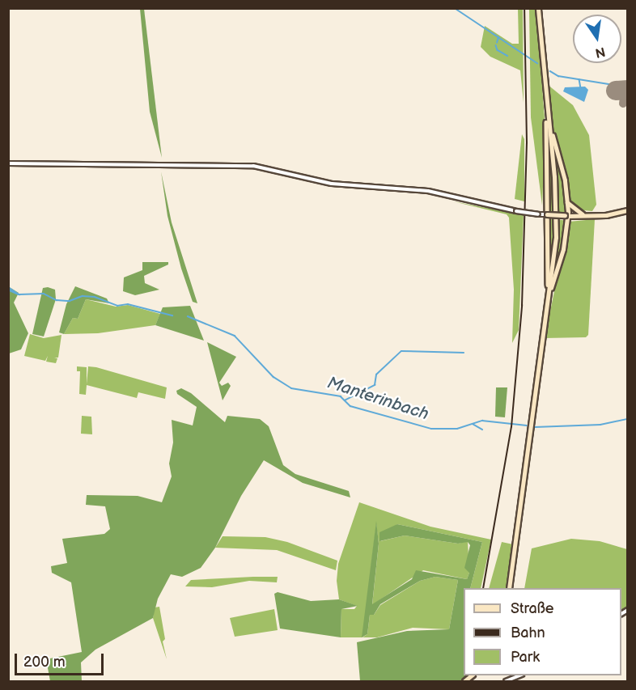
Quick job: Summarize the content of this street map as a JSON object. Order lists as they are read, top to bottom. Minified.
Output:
{"water":["Manterinbach"],"legend":["Straße","Bahn","Park"],"scale_bar":"200 m","north":"bottom"}
